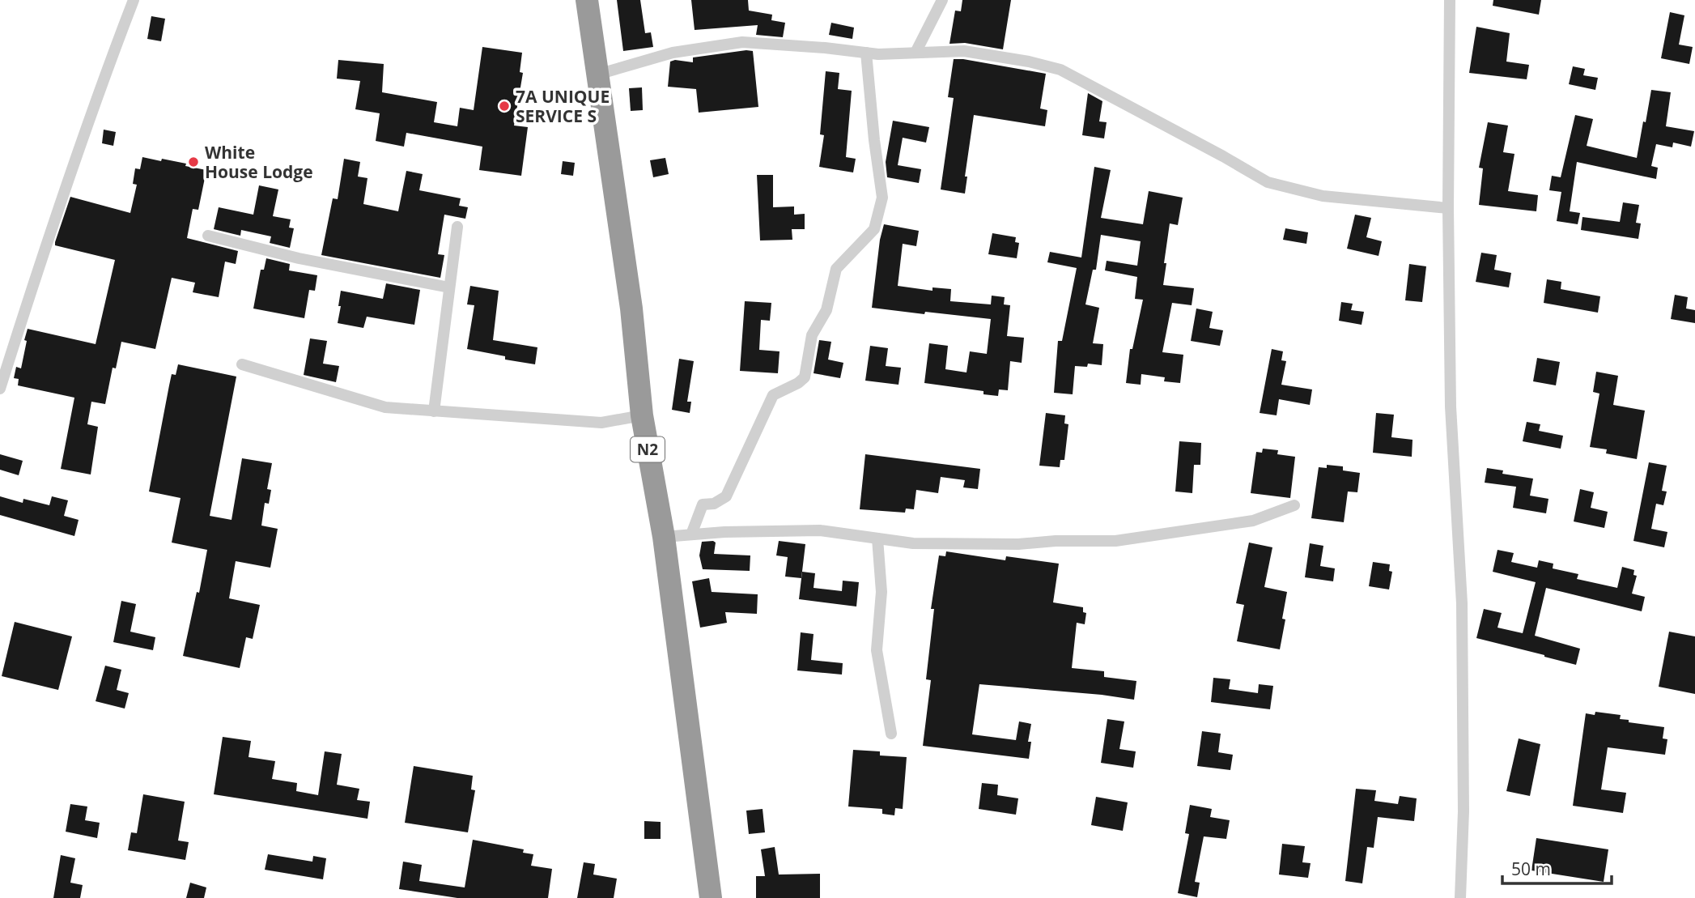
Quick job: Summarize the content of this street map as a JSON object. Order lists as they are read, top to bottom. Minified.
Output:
{"streets":{"highway":["N2"]},"places":["7A UNIQUE SERVICE S","White House Lodge"],"scale_bar":"50 m"}
